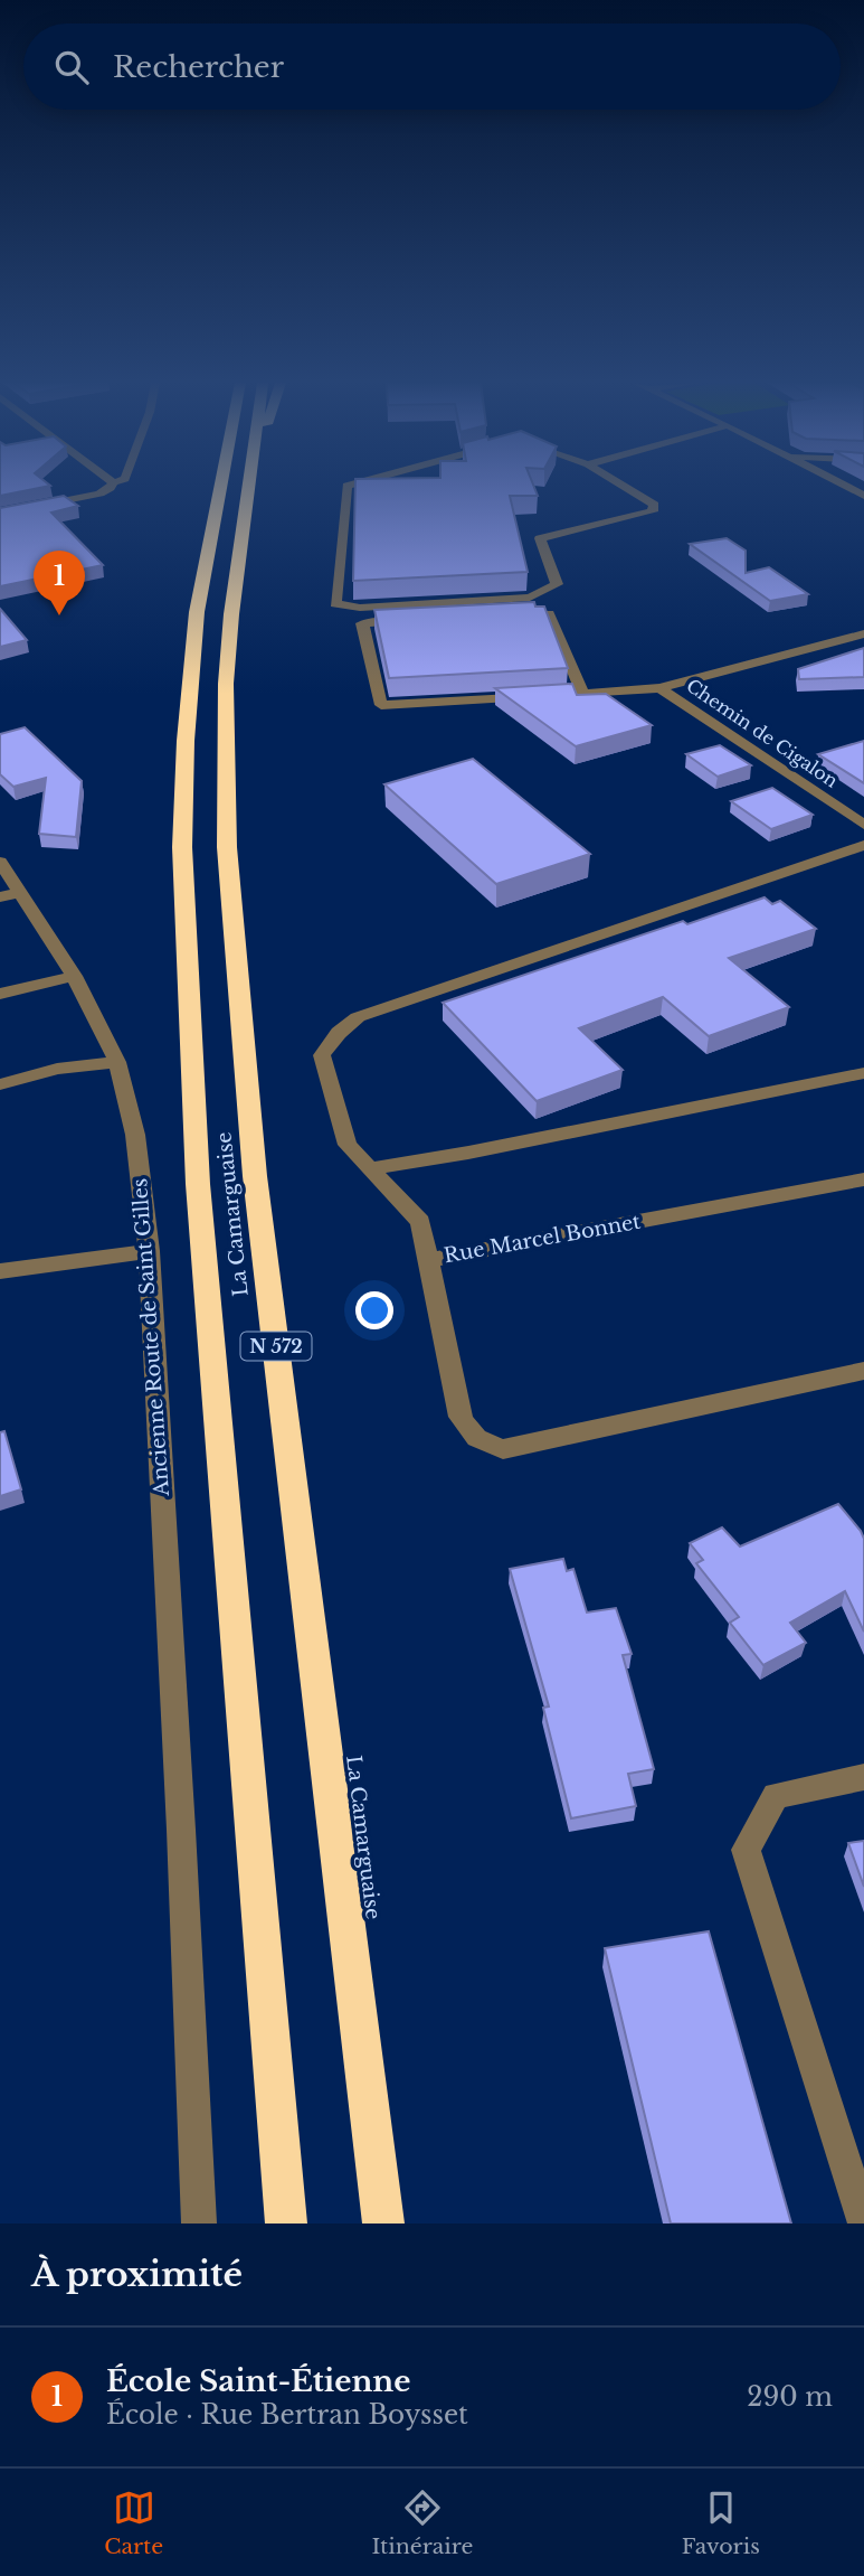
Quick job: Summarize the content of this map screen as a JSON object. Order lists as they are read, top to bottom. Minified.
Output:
{"streets":{"highway":["La Camarguaise","N 572"],"street":["Chemin de Cigalon","Rue Marcel Bonnet","Ancienne Route de Saint Gilles"]},"page":{"search":"Rechercher","pins":"1","heading":"À proximité","list":[{"mark":"1","name":"École Saint-Étienne","note":"École · Rue Bertran Boysset","value":"290 m"}],"nav":["Carte","Itinéraire","Favoris"]}}
